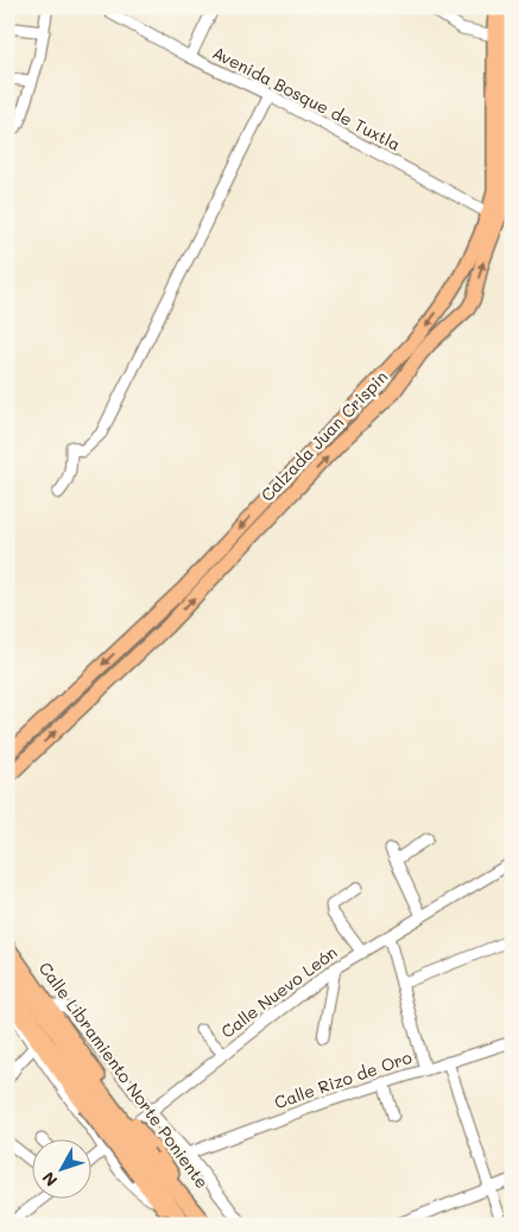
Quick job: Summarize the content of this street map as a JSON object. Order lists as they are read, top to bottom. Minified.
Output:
{"streets":{"highway":["Calle Libramiento Norte Poniente"],"main road":["Calzada Juan Crispin"],"street":["Avenida Bosque de Tuxtla","Calle Nuevo León","Calle Rizo de Oro"]},"crossings":[["Avenida Bosque de Tuxtla","Calzada Juan Crispin"]],"north":"bottom left"}
